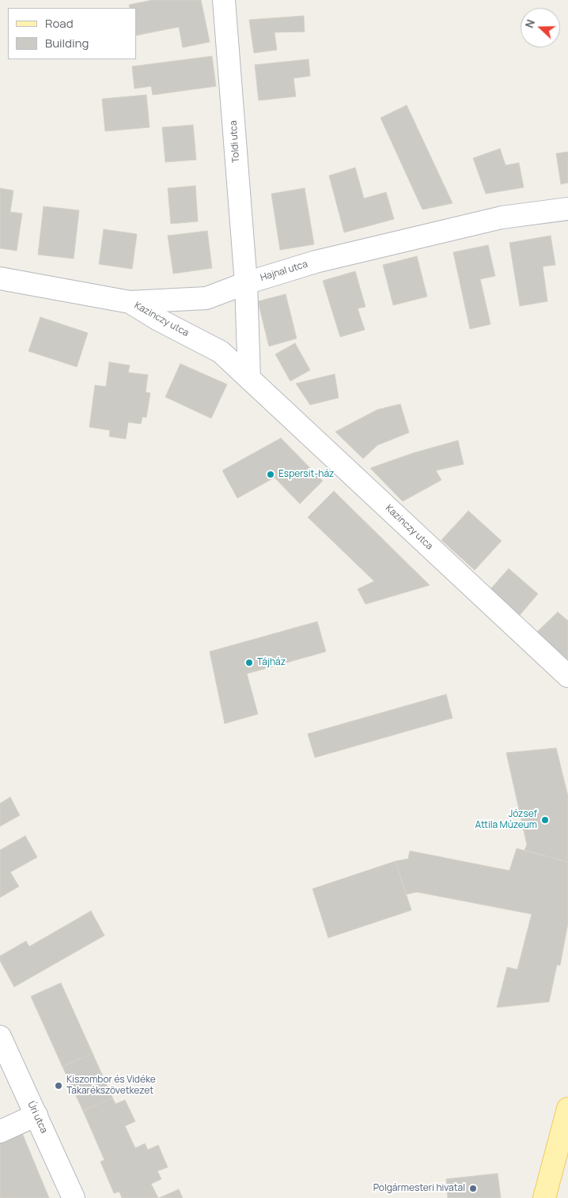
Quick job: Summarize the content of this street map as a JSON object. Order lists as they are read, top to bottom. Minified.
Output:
{"streets":{"street":["Toldi utca","Hajnal utca","Kazinczy utca","Úri utca"]},"crossings":[["Toldi utca","Hajnal utca"],["Hajnal utca","Kazinczy utca"]],"places":["Espersit-ház","Tájház","József Attila Múzeum","Kiszombor és Vidéke Takarékszövetkezet","Polgármesteri hivatal"],"legend":["Road","Building"],"north":"left"}
